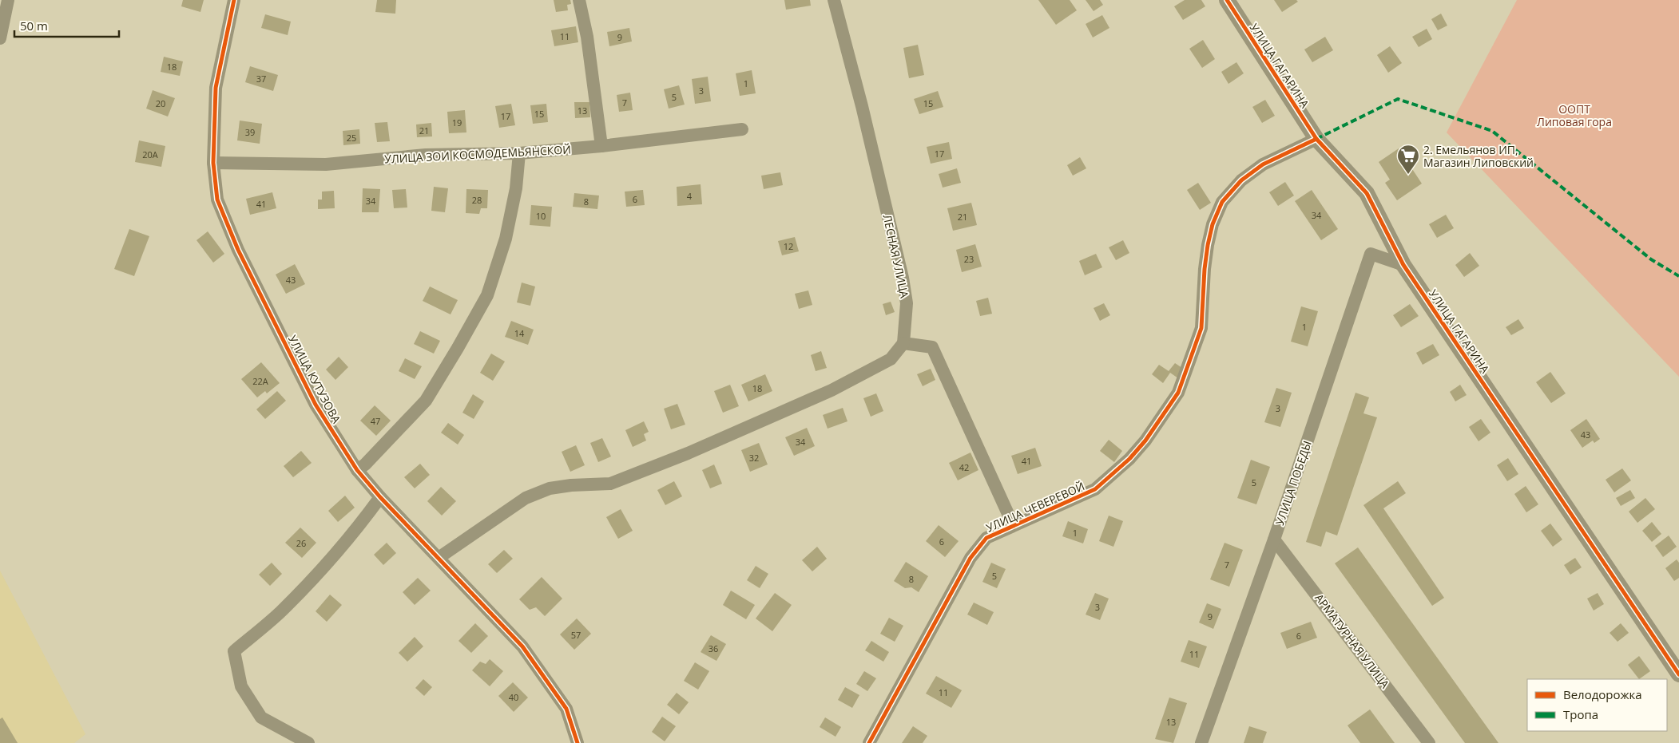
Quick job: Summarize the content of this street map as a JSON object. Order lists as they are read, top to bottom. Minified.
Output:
{"streets":{"street":["УЛИЦА ГАГАРИНА","УЛИЦА ЗОИ КОСМОДЕМЬЯНСКОЙ","ЛЕСНАЯ УЛИЦА","УЛИЦА КУТУЗОВА","УЛИЦА ПОБЕДЫ","УЛИЦА ЧЕВЕРЕВОЙ","АРМАТУРНАЯ УЛИЦА"]},"crossings":[["УЛИЦА ГАГАРИНА","УЛИЦА ПОБЕДЫ"],["УЛИЦА ГАГАРИНА","УЛИЦА ЧЕВЕРЕВОЙ"],["УЛИЦА ЗОИ КОСМОДЕМЬЯНСКОЙ","УЛИЦА КУТУЗОВА"],["УЛИЦА ПОБЕДЫ","АРМАТУРНАЯ УЛИЦА"]],"parks":["ООПТ Липовая гора"],"places":{"supermarket":["2. Емельянов ИП, Магазин Липовский"]},"house_numbers":["11","9","18","37","1","3","5","7","20","15","13","15","17","19","21","39","25","17","20А","4","6","28","34","8","41","34","10","21","12","23","43","1","14","22А","18","3","47","43","34","32","41","42","5","1","6","26","7","5","8","3","9","57","6","36","11","11","40","13"],"legend":["Велодорожка","Тропа"],"scale_bar":"50 m"}
